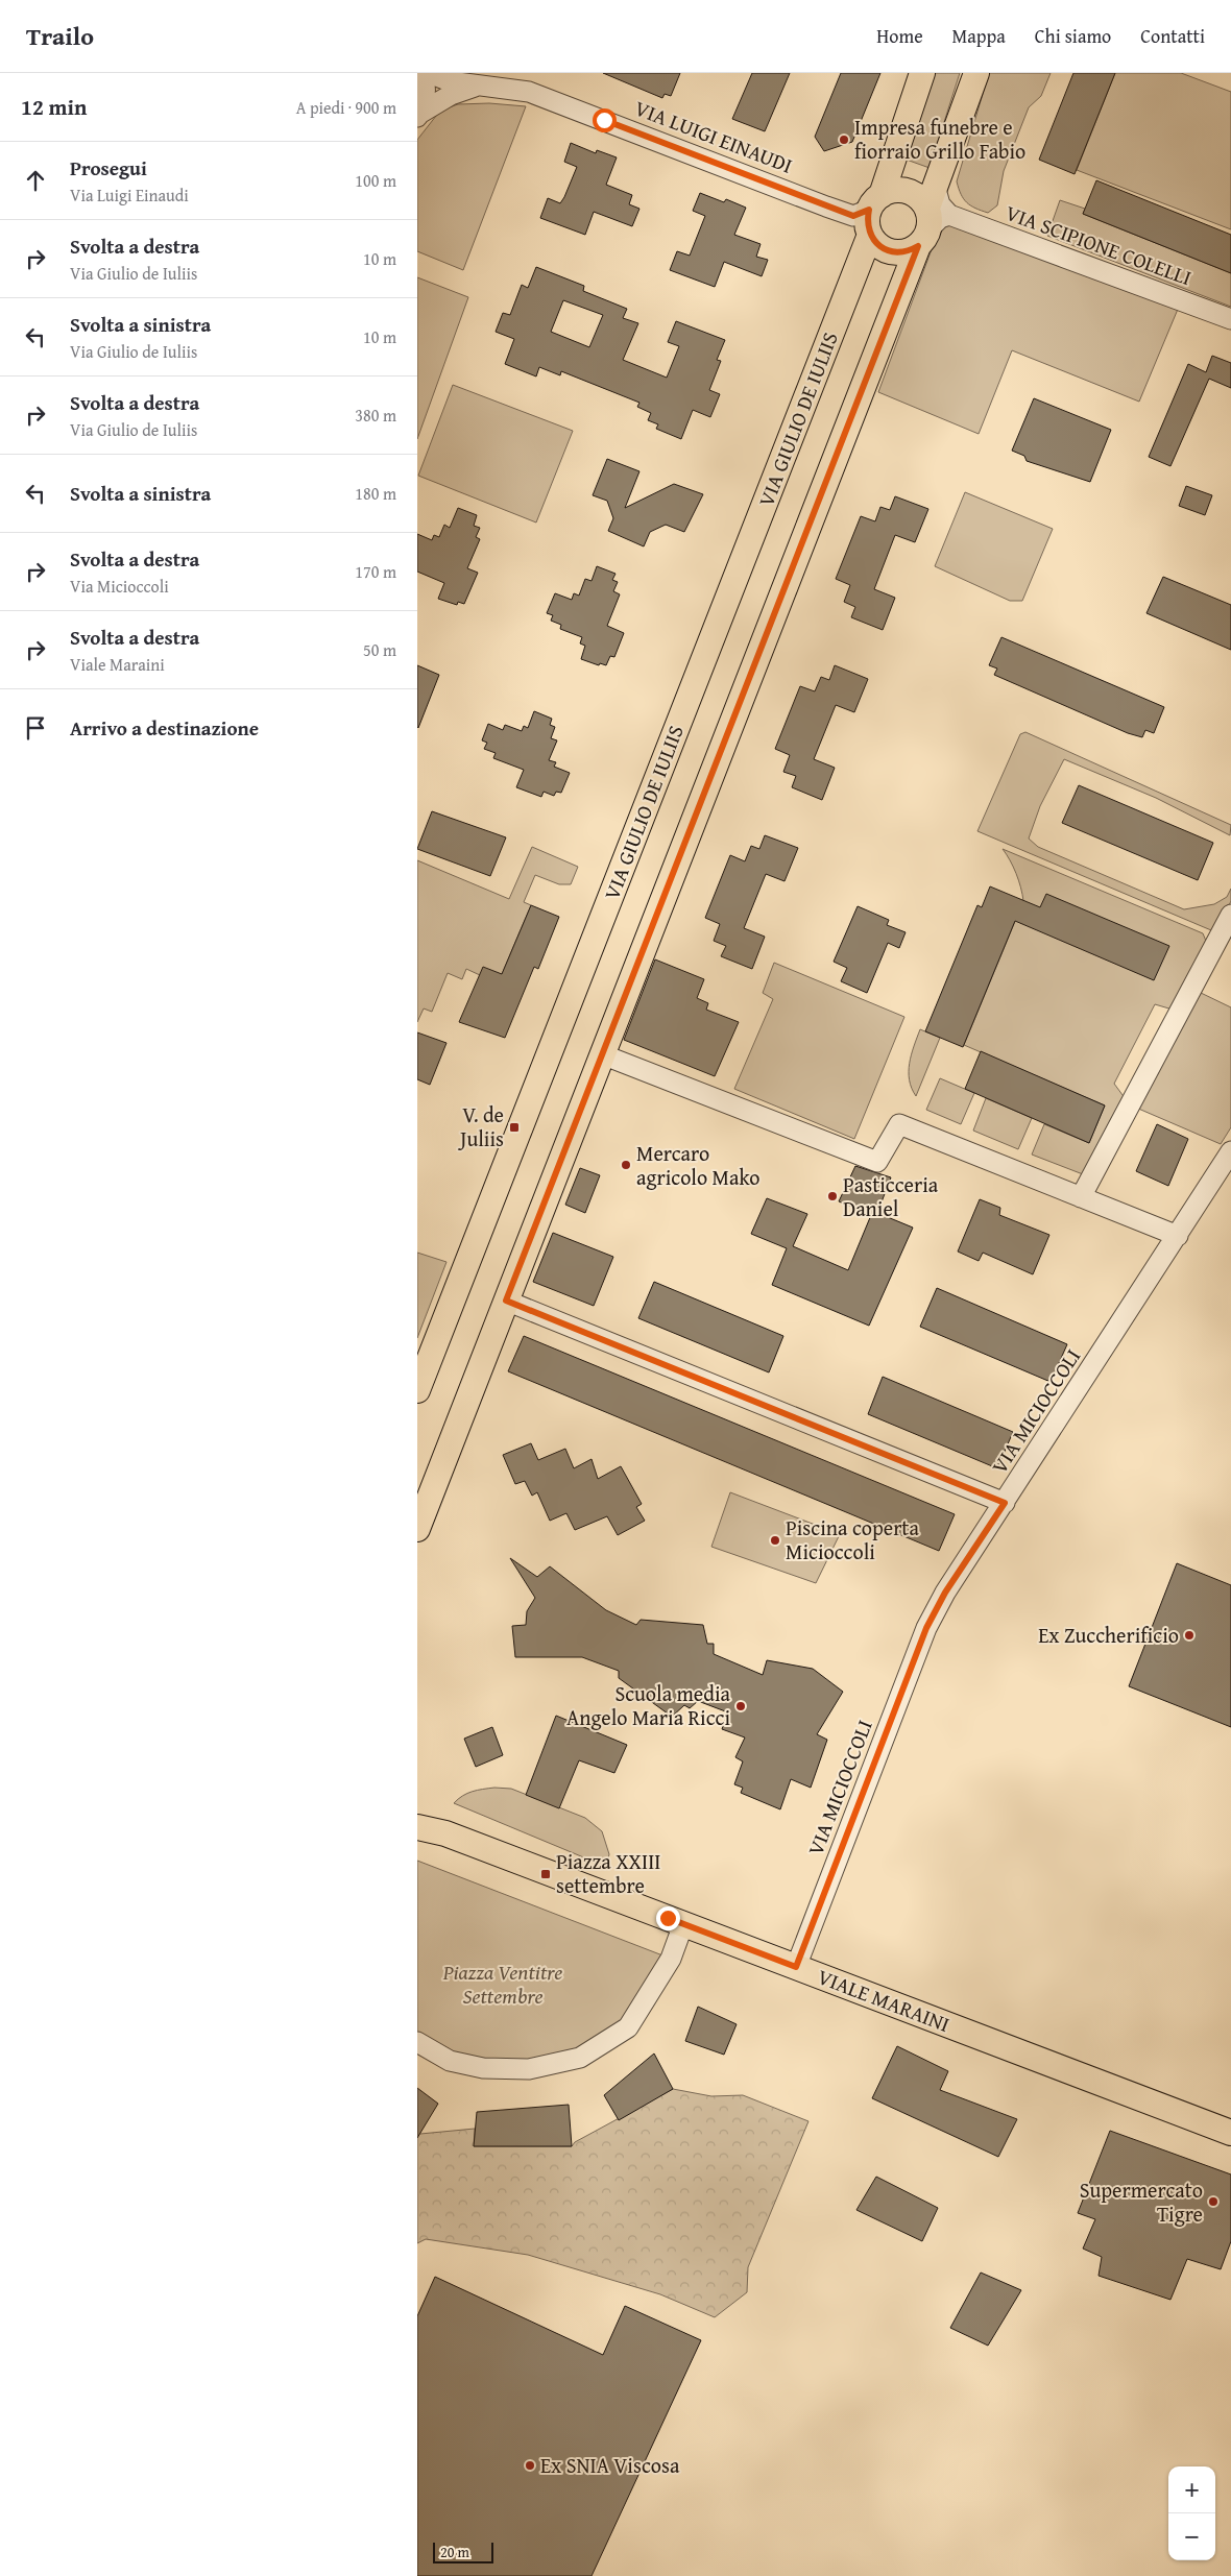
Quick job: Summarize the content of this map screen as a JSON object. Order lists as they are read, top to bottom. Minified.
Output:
{"streets":{"main road":["VIA GIULIO DE IULIIS","VIALE MARAINI"],"street":["VIA LUIGI EINAUDI","VIA SCIPIONE COLELLI","VIA MICIOCCOLI"]},"crossings":[["VIA LUIGI EINAUDI","VIA SCIPIONE COLELLI"],["VIA LUIGI EINAUDI","VIA GIULIO DE IULIIS"],["VIA SCIPIONE COLELLI","VIA GIULIO DE IULIIS"],["VIA MICIOCCOLI","VIALE MARAINI"]],"parks":["Piazza Ventitre Settembre"],"places":{"other":["Impresa funebre e fiorraio Grillo Fabio","Mercaro agricolo Mako","Pasticceria Daniel","Piscina coperta Micioccoli","Ex Zuccherificio","Scuola media Angelo Maria Ricci","Supermercato Tigre","Ex SNIA Viscosa"],"transit":["V. de Juliis","Piazza XXIII settembre"]},"scale_bar":"20 m","page":{"header":"Trailo","nav":["Home","Mappa","Chi siamo","Contatti"],"heading":["12 min","A piedi · 900 m"],"list":[["Prosegui","Via Luigi Einaudi","100 m"],["Svolta a destra","Via Giulio de Iuliis","10 m"],["Svolta a sinistra","Via Giulio de Iuliis","10 m"],["Svolta a destra","Via Giulio de Iuliis","380 m"],["Svolta a sinistra","180 m"],["Svolta a destra","Via Micioccoli","170 m"],["Svolta a destra","Viale Maraini","50 m"],"Arrivo a destinazione"],"map_buttons":["+","−"],"scale":"20 m"}}
